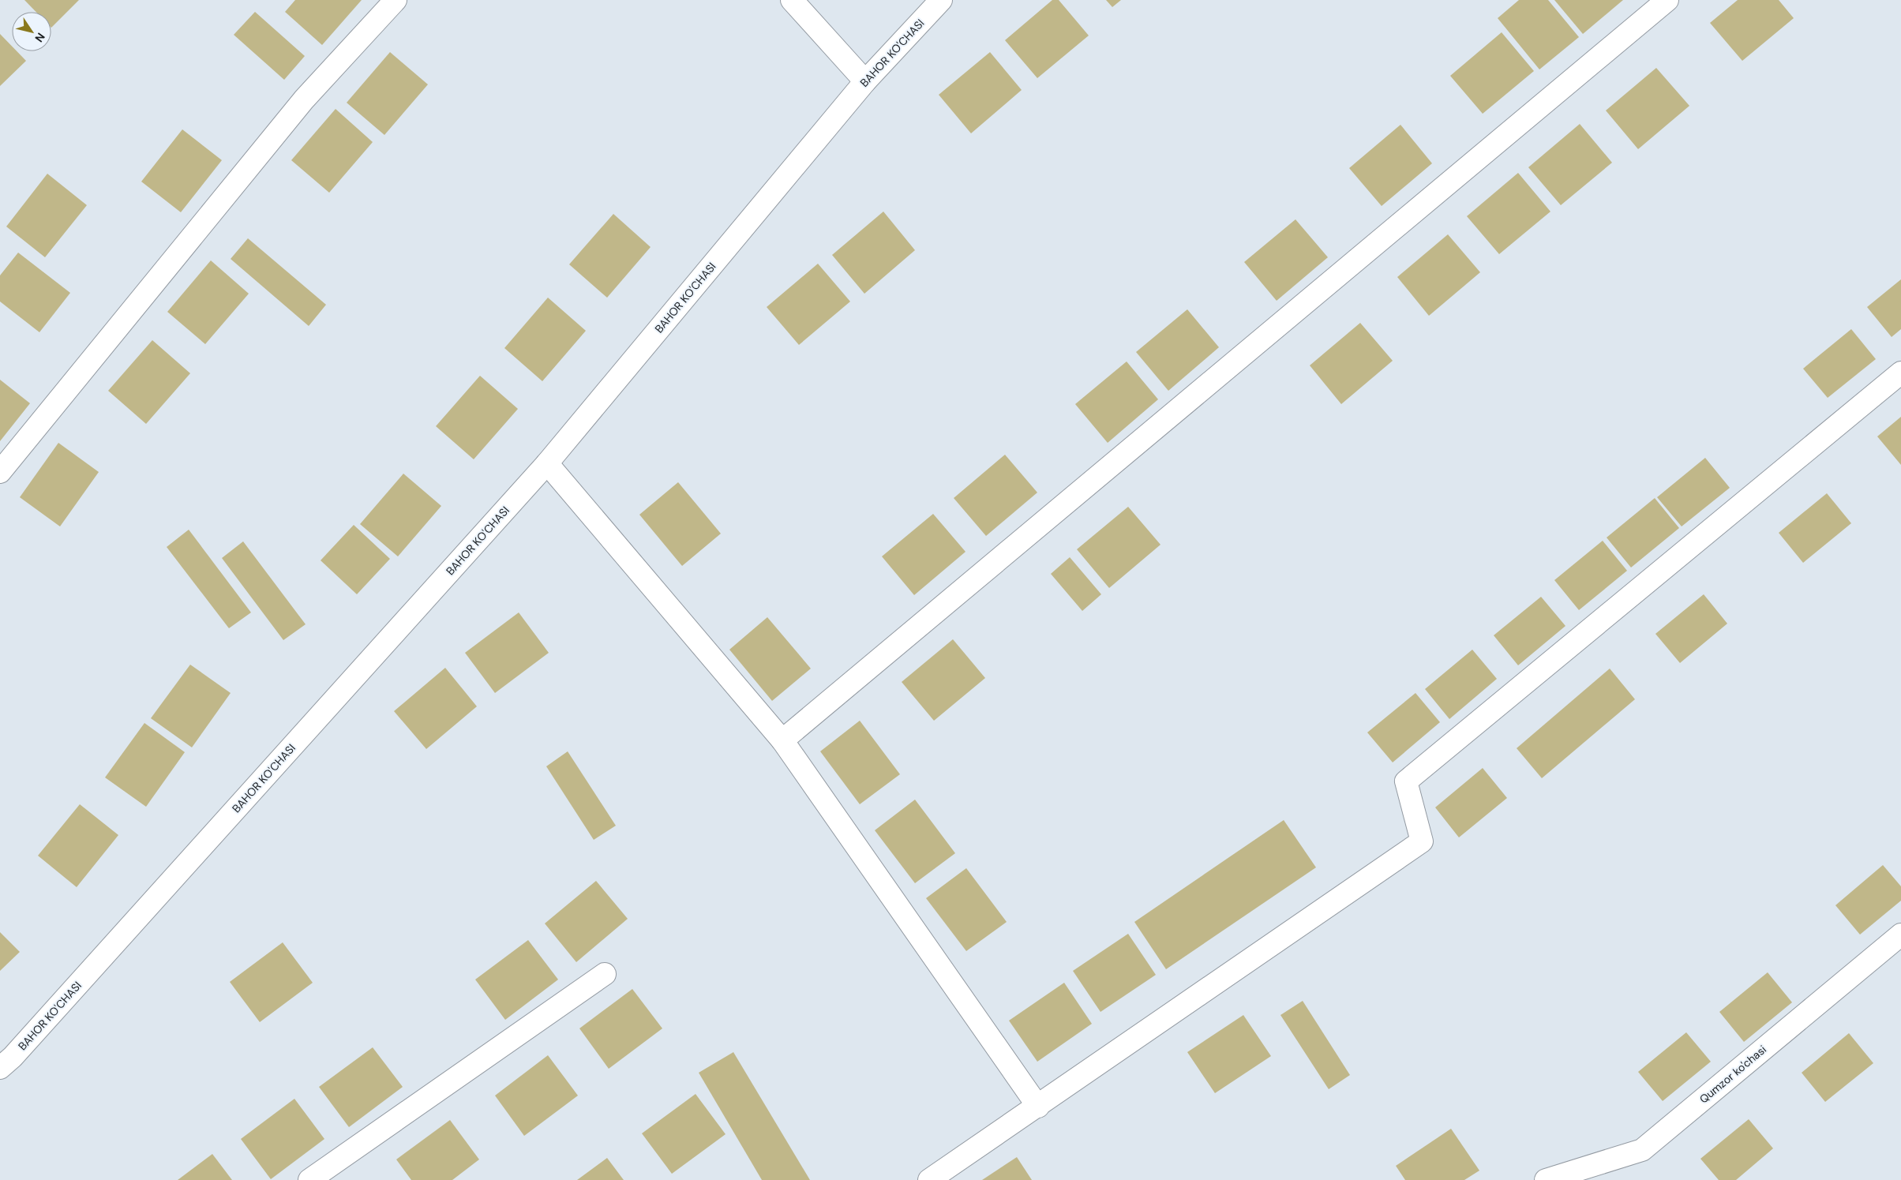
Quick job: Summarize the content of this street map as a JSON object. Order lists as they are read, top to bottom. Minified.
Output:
{"streets":{"street":["BAHOR KO'CHASI","Qumzor ko'chasi"]},"north":"bottom right"}
